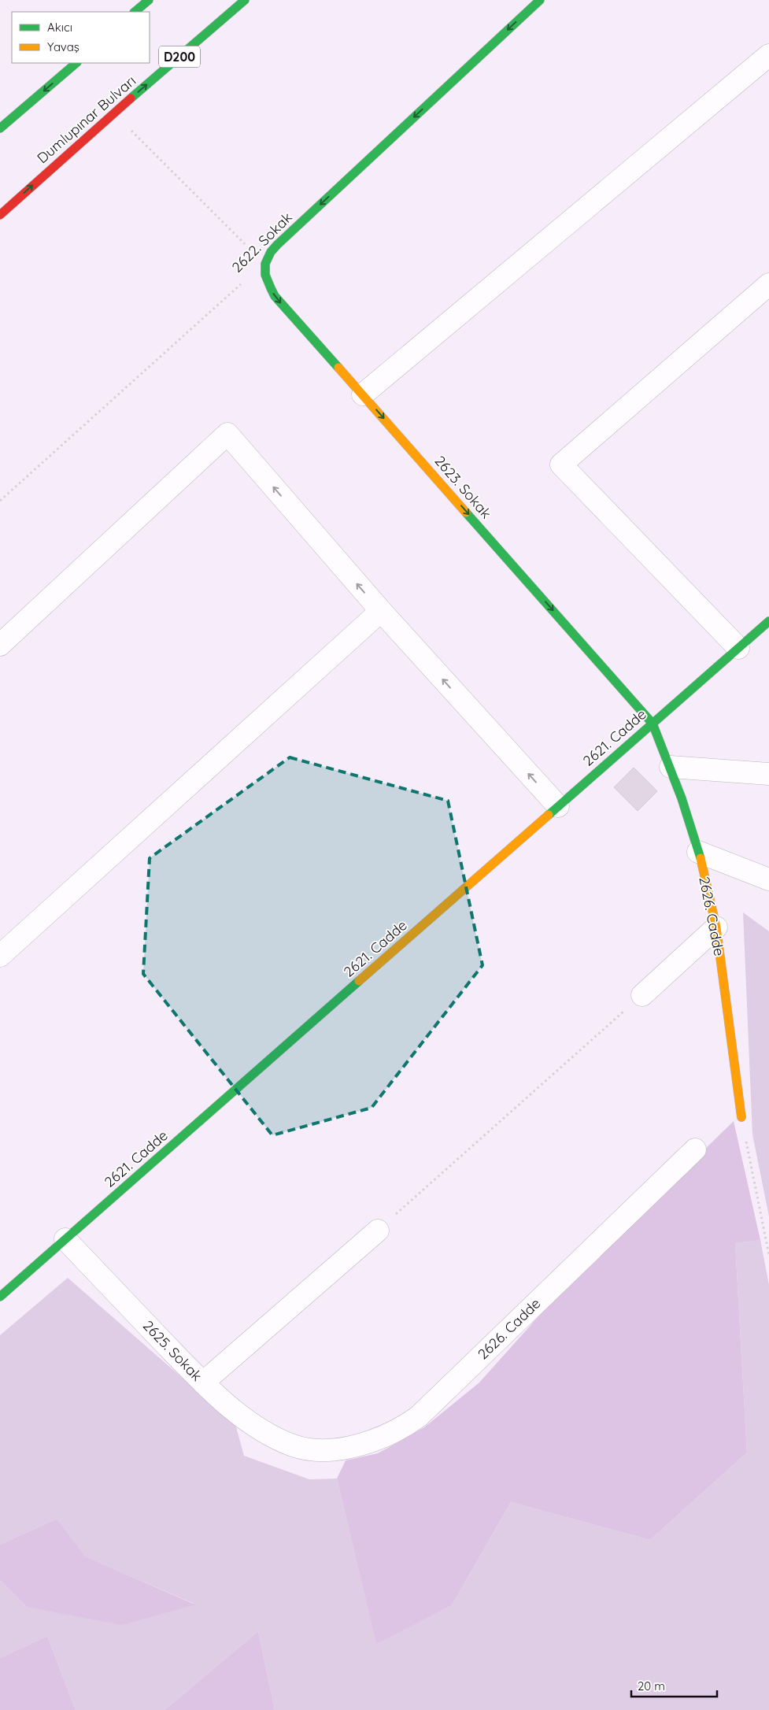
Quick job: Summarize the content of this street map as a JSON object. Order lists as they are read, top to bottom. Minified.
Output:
{"streets":{"main road":["D200","Dumlupınar Bulvarı","2622. Sokak","2623. Sokak","2621. Cadde","2626. Cadde"],"street":["2625. Sokak"]},"crossings":[["2622. Sokak","2623. Sokak"],["2623. Sokak","2621. Cadde"],["2623. Sokak","2626. Cadde"],["2621. Cadde","2626. Cadde"],["2621. Cadde","2625. Sokak"],["2626. Cadde","2625. Sokak"]],"one_way":["2622. Sokak","2623. Sokak"],"legend":["Akıcı","Yavaş"],"scale_bar":"20 m"}
